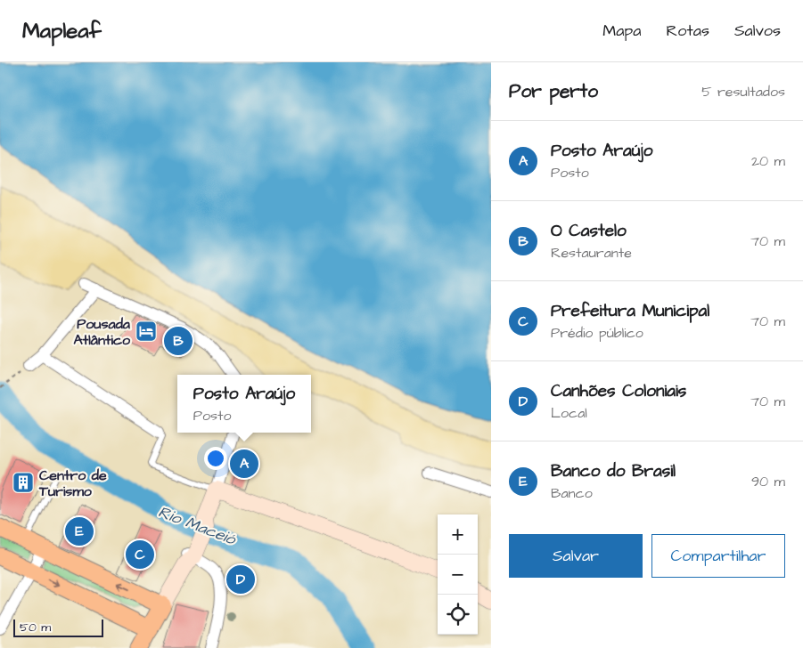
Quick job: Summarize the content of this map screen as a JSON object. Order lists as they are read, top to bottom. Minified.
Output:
{"water":["Rio Maceió"],"places":{"hotel":["Pousada Atlântico"],"building":["Centro de Turismo"]},"scale_bar":"50 m","page":{"header":"Mapleaf","nav":["Mapa","Rotas","Salvos"],"heading":["Por perto","5 resultados"],"list":[{"mark":"A","name":"Posto Araújo","note":"Posto","value":"20 m"},{"mark":"B","name":"O Castelo","note":"Restaurante","value":"70 m"},{"mark":"C","name":"Prefeitura Municipal","note":"Prédio público","value":"70 m"},{"mark":"D","name":"Canhões Coloniais","note":"Local","value":"70 m"},{"mark":"E","name":"Banco do Brasil","note":"Banco","value":"90 m"}],"pins":["B","A","E","C","D"],"popup":["Posto Araújo","Posto"],"map_buttons":["+","−"],"buttons":["Salvar","Compartilhar"],"scale":"50 m"}}
